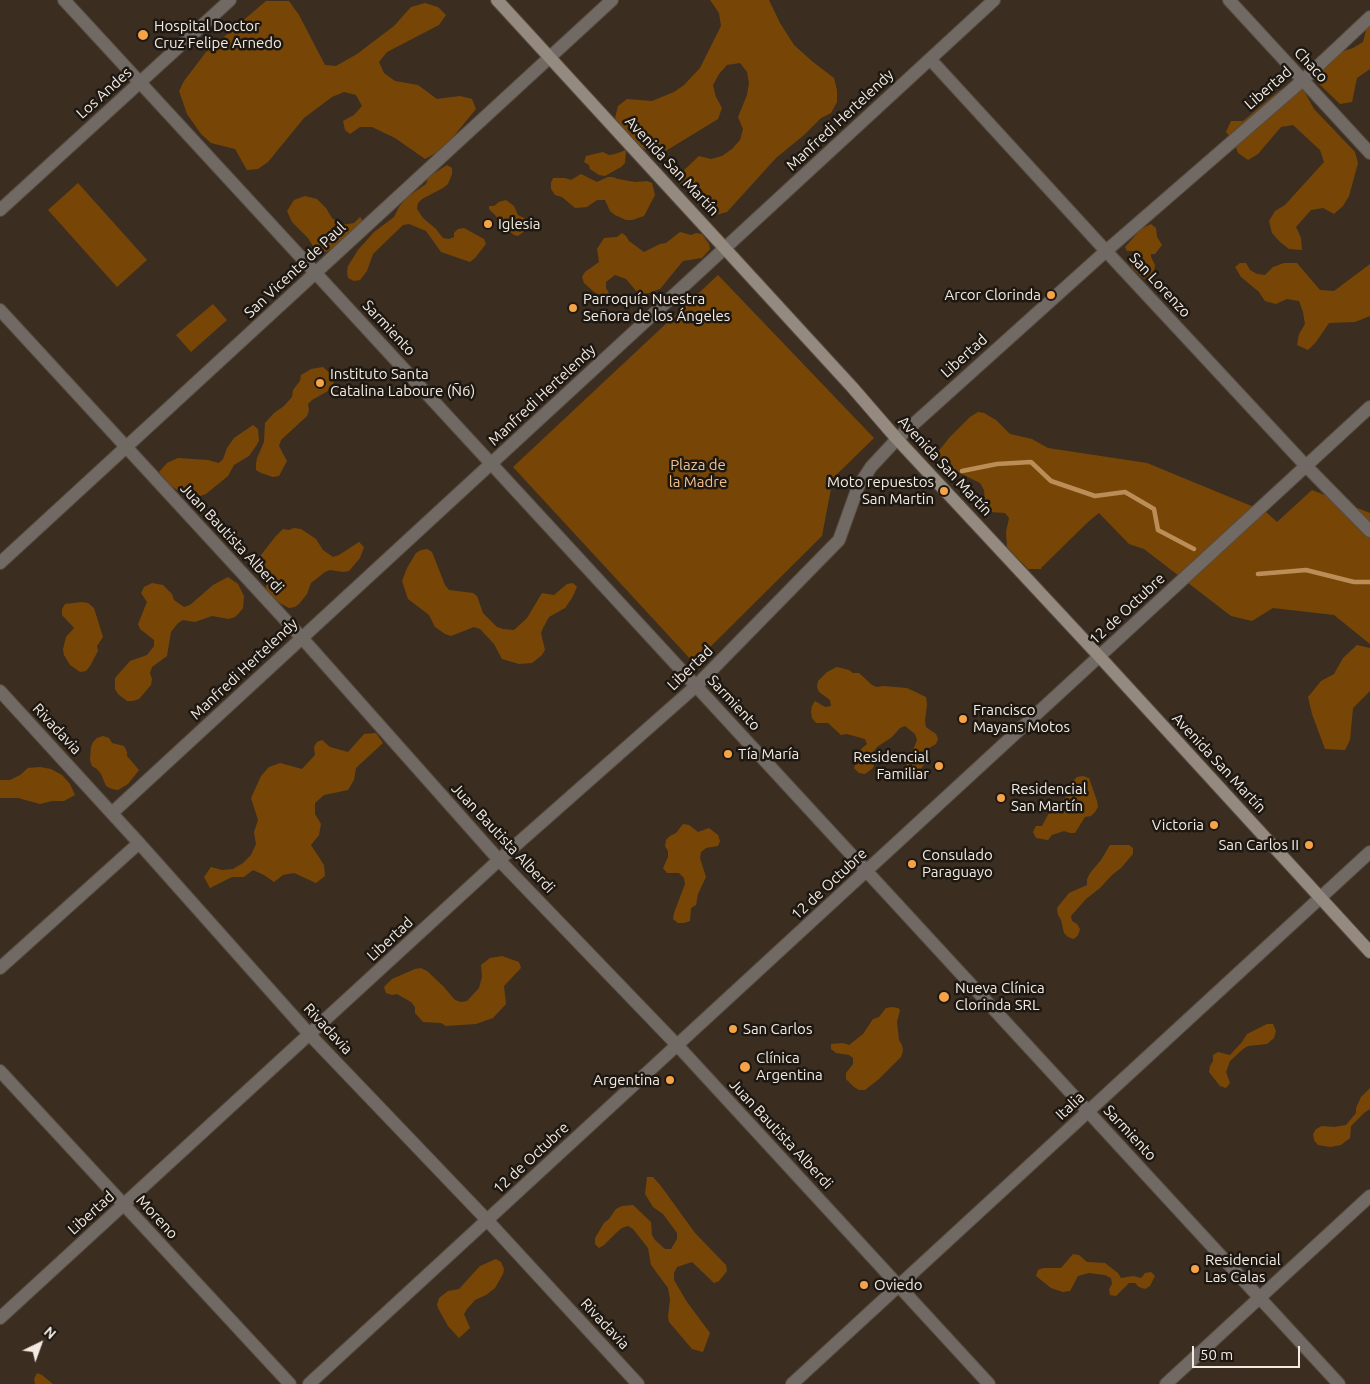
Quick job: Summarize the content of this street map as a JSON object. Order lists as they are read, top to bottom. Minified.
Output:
{"streets":{"main road":["Avenida San Martín"],"street":["Chaco","Libertad","Los Andes","Manfredi Hertelendy","San Vicente de Paul","San Lorenzo","Sarmiento","Juan Bautista Alberdi","12 de Octubre","Rivadavia","Italia","Moreno"]},"crossings":[["Chaco","Libertad"],["Libertad","Avenida San Martín"],["Libertad","San Lorenzo"],["Libertad","Sarmiento"],["Libertad","Juan Bautista Alberdi"],["Libertad","Rivadavia"],["Libertad","Moreno"],["Los Andes","Sarmiento"],["Manfredi Hertelendy","Avenida San Martín"],["Manfredi Hertelendy","San Lorenzo"],["Manfredi Hertelendy","Sarmiento"],["Manfredi Hertelendy","Juan Bautista Alberdi"],["Manfredi Hertelendy","Rivadavia"],["Avenida San Martín","San Vicente de Paul"],["Avenida San Martín","12 de Octubre"],["Avenida San Martín","Italia"],["San Vicente de Paul","Sarmiento"],["San Vicente de Paul","Juan Bautista Alberdi"],["San Lorenzo","12 de Octubre"],["Sarmiento","12 de Octubre"],["Sarmiento","Italia"],["Juan Bautista Alberdi","12 de Octubre"],["Juan Bautista Alberdi","Italia"],["12 de Octubre","Rivadavia"]],"parks":["Plaza de la Madre"],"places":["Hospital Doctor Cruz Felipe Arnedo","Iglesia","Arcor Clorinda","Parroquía Nuestra Señora de los Ángeles","Instituto Santa Catalina Laboure (Ñ6)","Moto repuestos San Martin","Francisco Mayans Motos","Tía María","Residencial Familiar","Residencial San Martín","Victoria","San Carlos II","Consulado Paraguayo","Nueva Clínica Clorinda SRL","San Carlos","Clínica Argentina","Argentina","Residencial Las Calas","Oviedo"],"scale_bar":"50 m","north":"top right"}
